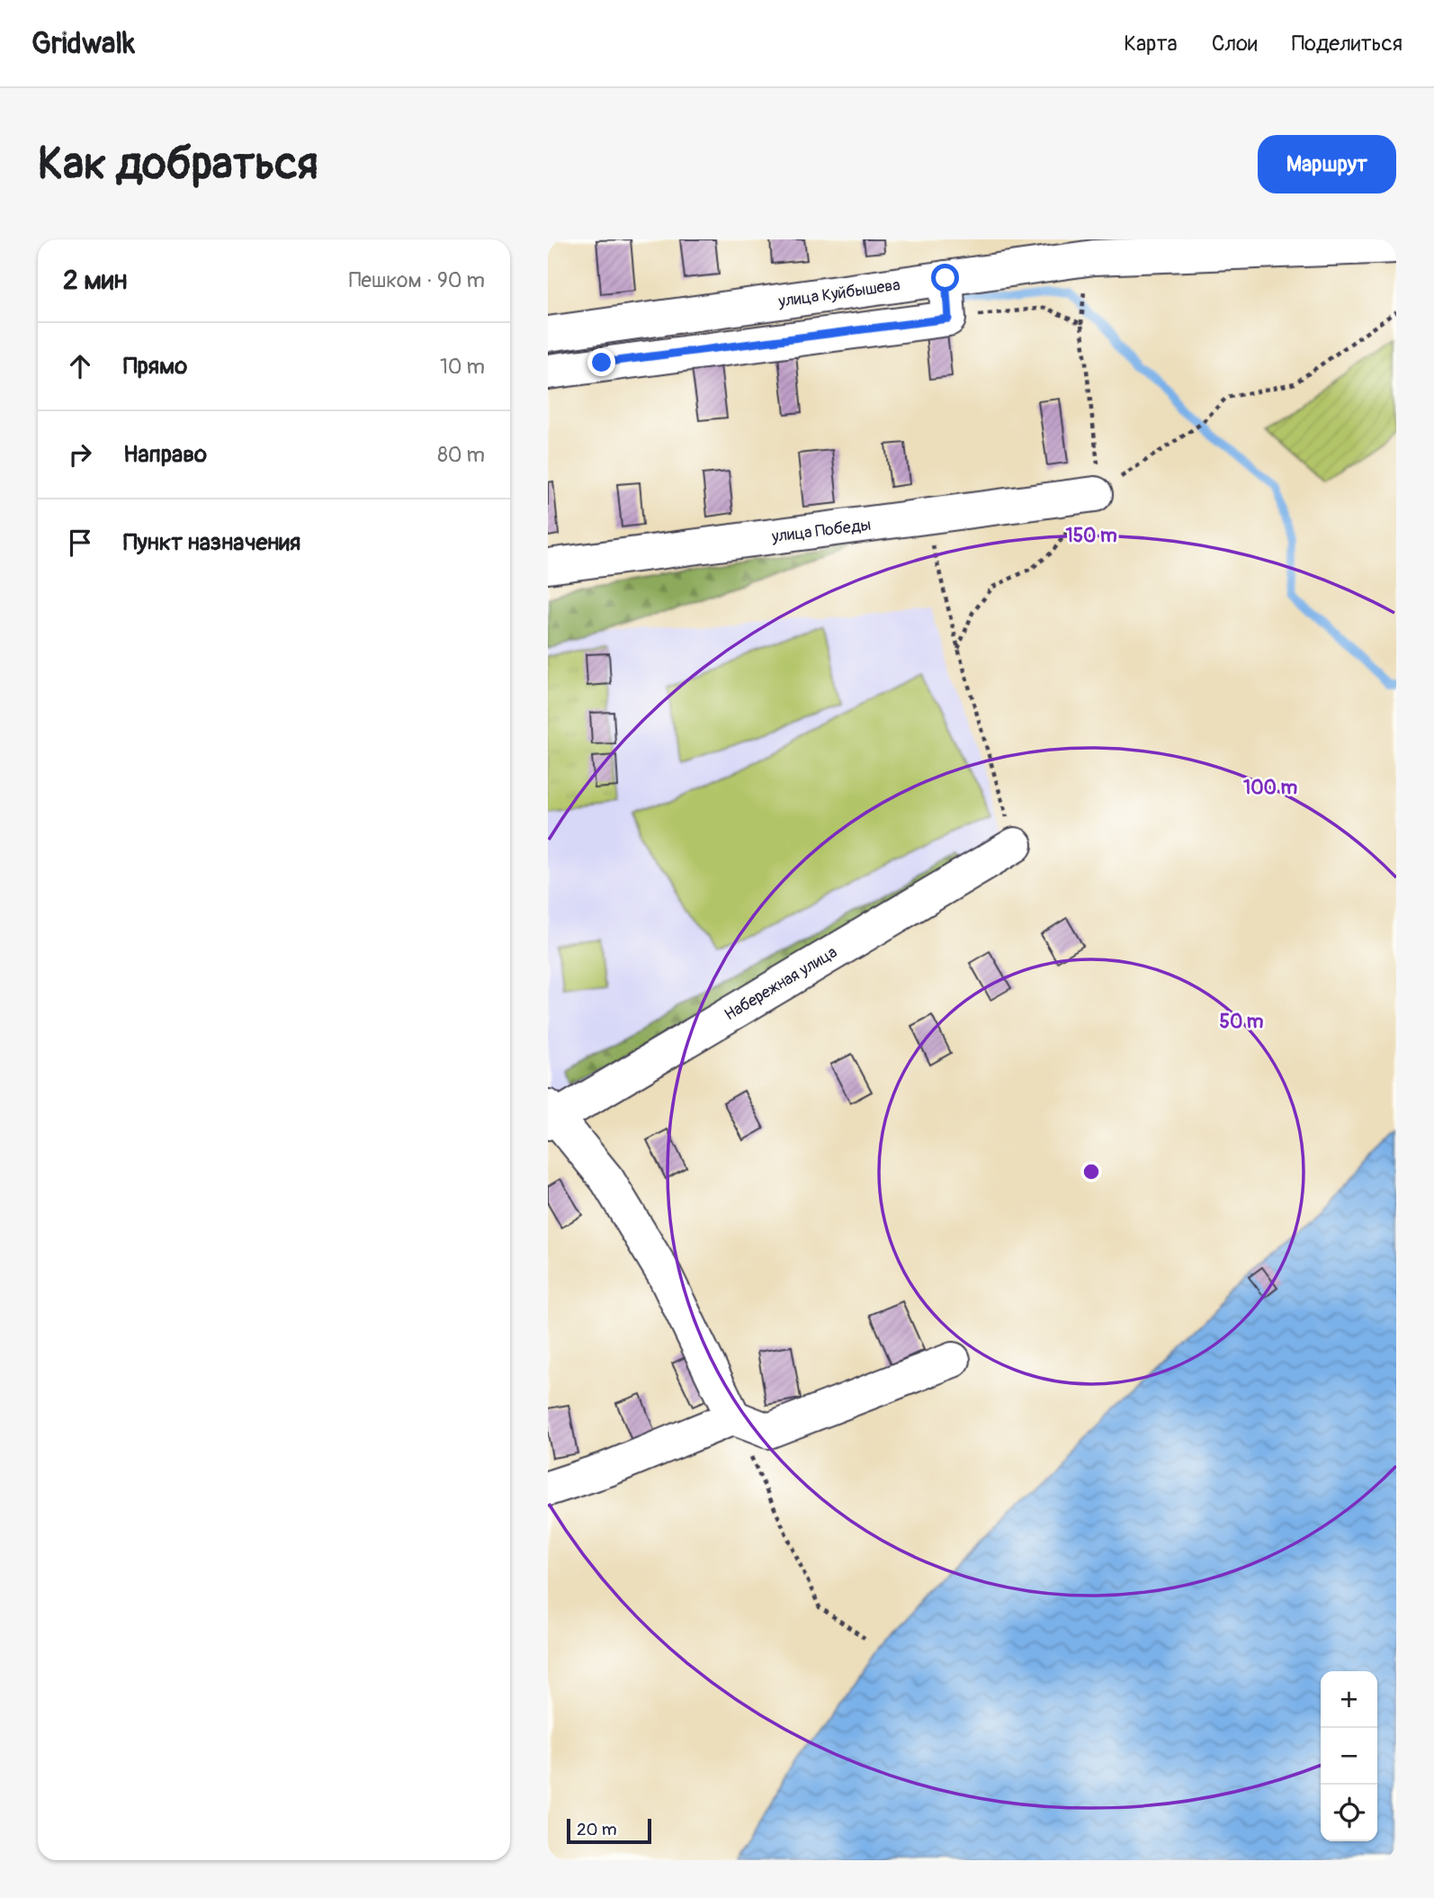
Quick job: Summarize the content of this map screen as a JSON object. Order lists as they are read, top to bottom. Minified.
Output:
{"streets":{"street":["улица Куйбышева","улица Победы","Набережная улица"]},"scale_bar":"20 m","page":{"header":"Gridwalk","nav":["Карта","Слои","Поделиться"],"buttons":"Маршрут","title":"Как добраться","heading":["2 мин","Пешком · 90 m"],"list":[["Прямо","10 m"],["Направо","80 m"],"Пункт назначения"],"map_buttons":["+","−"],"scale":"20 m"},"rings":["150 m","100 m","50 m"]}
